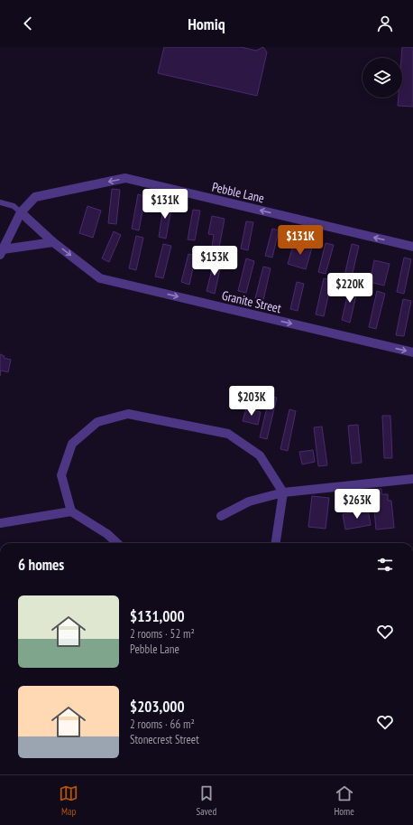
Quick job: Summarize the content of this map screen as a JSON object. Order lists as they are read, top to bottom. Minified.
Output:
{"streets":{"street":["Pebble Lane","Granite Street"]},"crossings":[["Pebble Lane","Granite Street"]],"one_way":["Pebble Lane","Granite Street"],"page":{"header":"Homiq","price":["$131K","$131K","$153K","$220K","$203K","$263K"],"heading":"6 homes","list":[{"name":"$131,000","note":"2 rooms · 52 m² · Pebble Lane"},{"name":"$203,000","note":"2 rooms · 66 m² · Stonecrest Street"}],"tabs":["Map","Saved","Home"]}}
